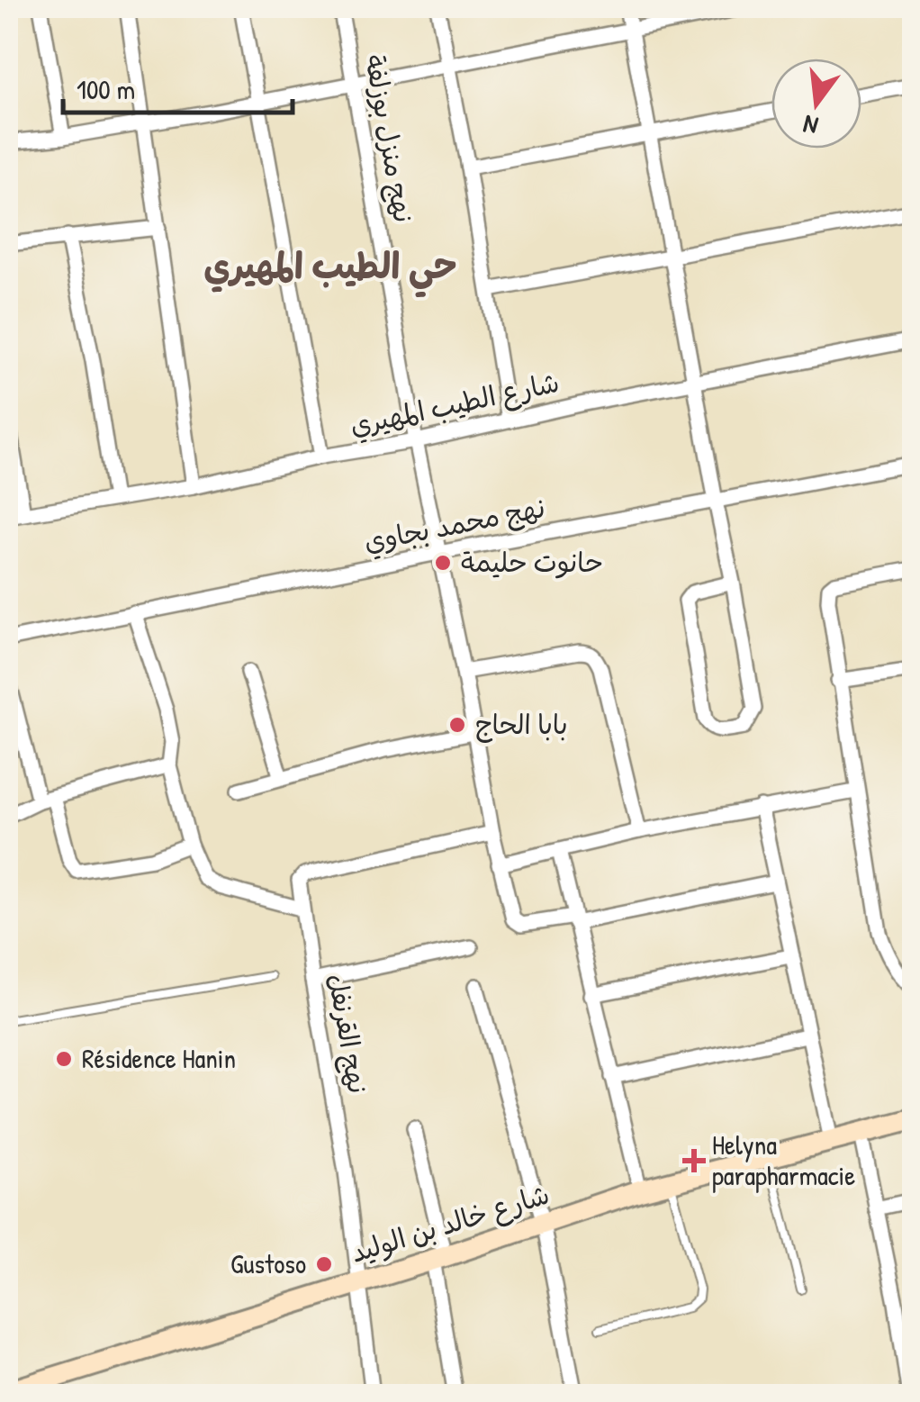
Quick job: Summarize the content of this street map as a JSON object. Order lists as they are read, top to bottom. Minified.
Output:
{"streets":{"street":["نهج منزل بوزلفة","شارع الطيب المهيري","نهج محمد بجاوي","نهج القرنفل","شارع خالد بن الوليد"]},"crossings":[["نهج منزل بوزلفة","شارع الطيب المهيري"],["نهج منزل بوزلفة","نهج محمد بجاوي"],["نهج منزل بوزلفة","نهج القرنفل"],["نهج القرنفل","شارع خالد بن الوليد"]],"districts":["حي الطيب المهيري"],"places":{"other":["حانوت حليمة","بابا الحاج","Résidence Hanin","Gustoso"],"health":["Helyna parapharmacie"]},"scale_bar":"100 m","north":"bottom"}
